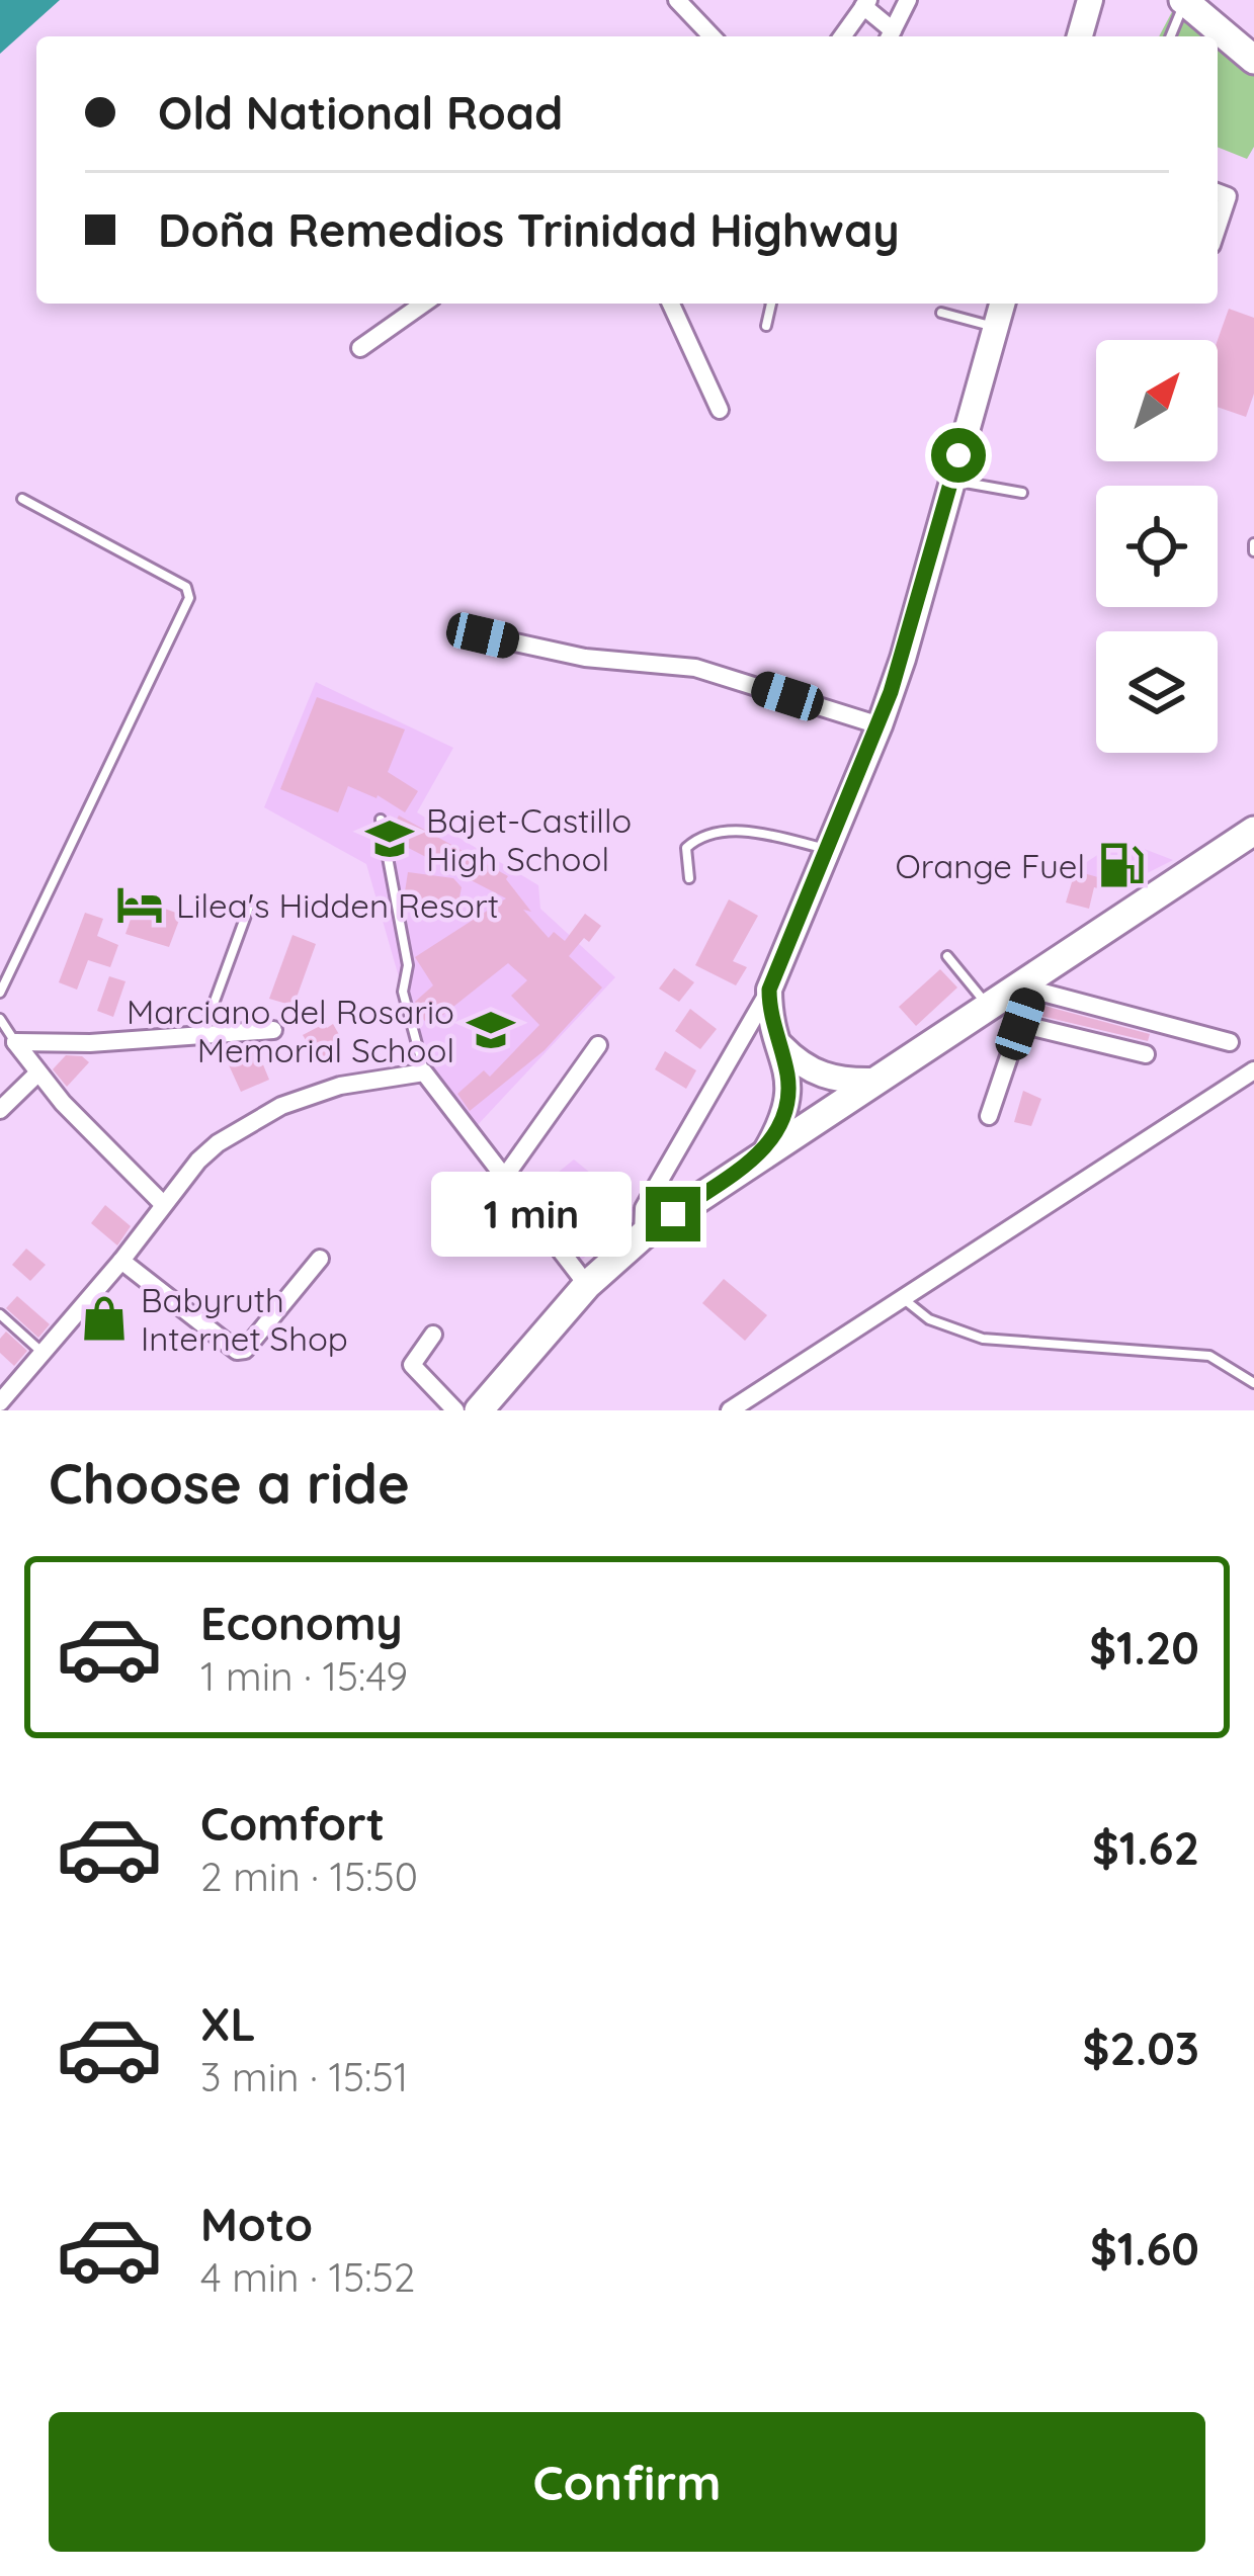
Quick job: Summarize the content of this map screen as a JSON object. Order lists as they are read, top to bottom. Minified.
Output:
{"places":{"school or university":["Bajet-Castillo High School","Marciano del Rosario Memorial School"],"fuel station":["Orange Fuel"],"hotel":["Lilea's Hidden Resort"],"shop":["Babyruth Internet Shop"]},"north":"top right","page":{"banner":["Old National Road","Doña Remedios Trinidad Highway"],"bubble":"1 min","heading":"Choose a ride","list":[{"name":"Economy","note":"1 min · 15:49","value":"$1.20"},{"name":"Comfort","note":"2 min · 15:50","value":"$1.62"},{"name":"XL","note":"3 min · 15:51","value":"$2.03"},{"name":"Moto","note":"4 min · 15:52","value":"$1.60"}],"buttons":"Confirm"}}
